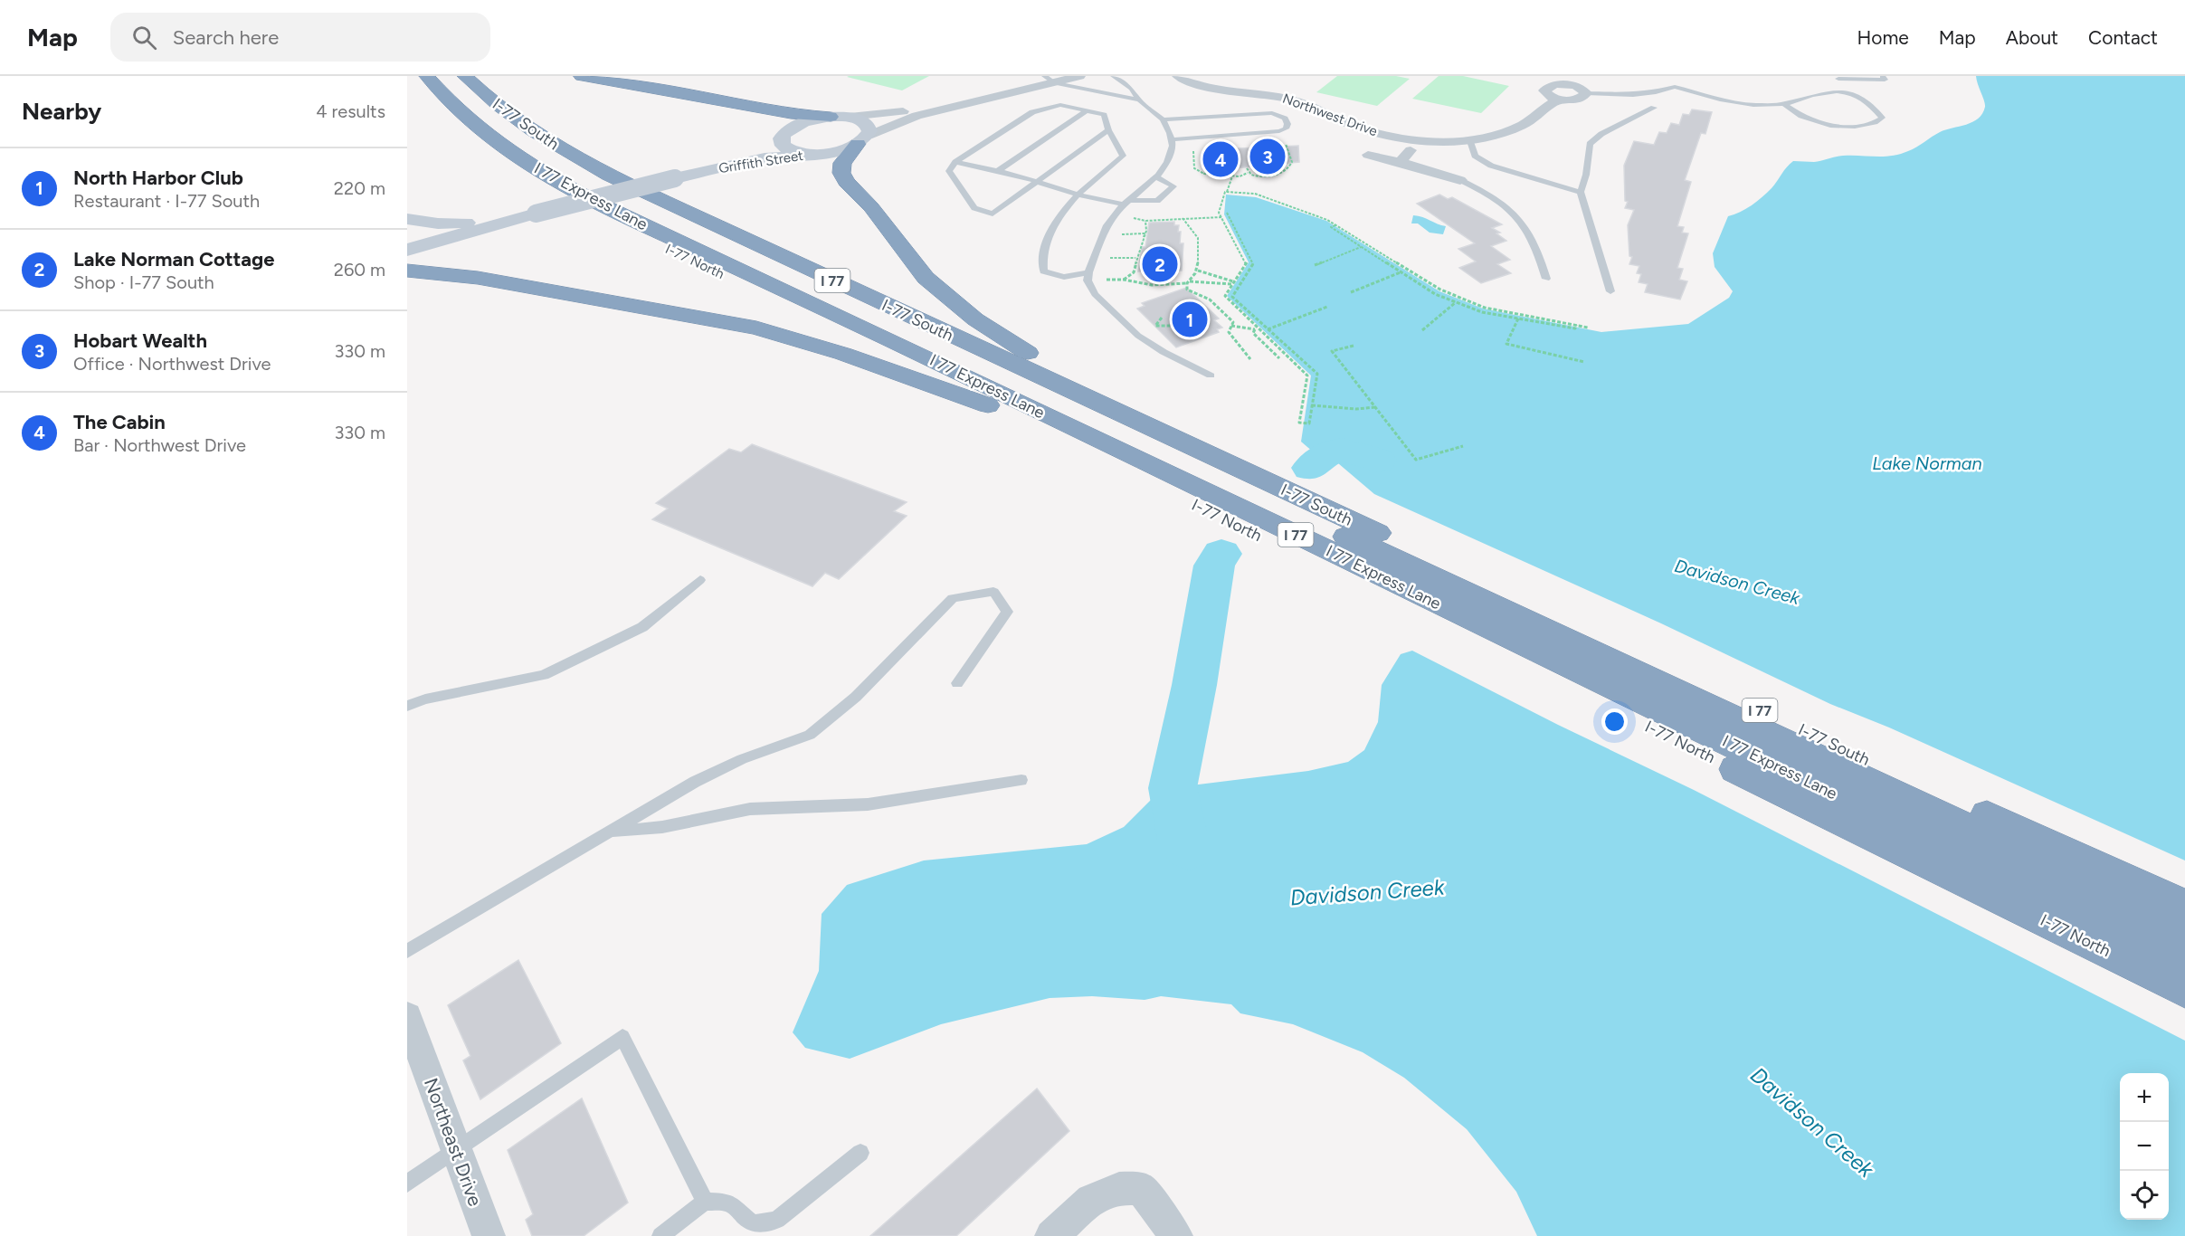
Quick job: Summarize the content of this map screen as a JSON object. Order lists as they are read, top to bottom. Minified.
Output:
{"streets":{"highway":["I-77 South","I 77 Express Lane","I-77 North","I 77"],"main road":["Griffith Street"],"street":["Northwest Drive","Northeast Drive"]},"water":["Lake Norman","Davidson Creek"],"page":{"header":"Map","search":"Search here","nav":["Home","Map","About","Contact"],"heading":["Nearby","4 results"],"pins":["3","4","2","1"],"list":[{"mark":"1","name":"North Harbor Club","note":"Restaurant · I-77 South","value":"220 m"},{"mark":"2","name":"Lake Norman Cottage","note":"Shop · I-77 South","value":"260 m"},{"mark":"3","name":"Hobart Wealth","note":"Office · Northwest Drive","value":"330 m"},{"mark":"4","name":"The Cabin","note":"Bar · Northwest Drive","value":"330 m"}],"map_buttons":["+","−"]}}
